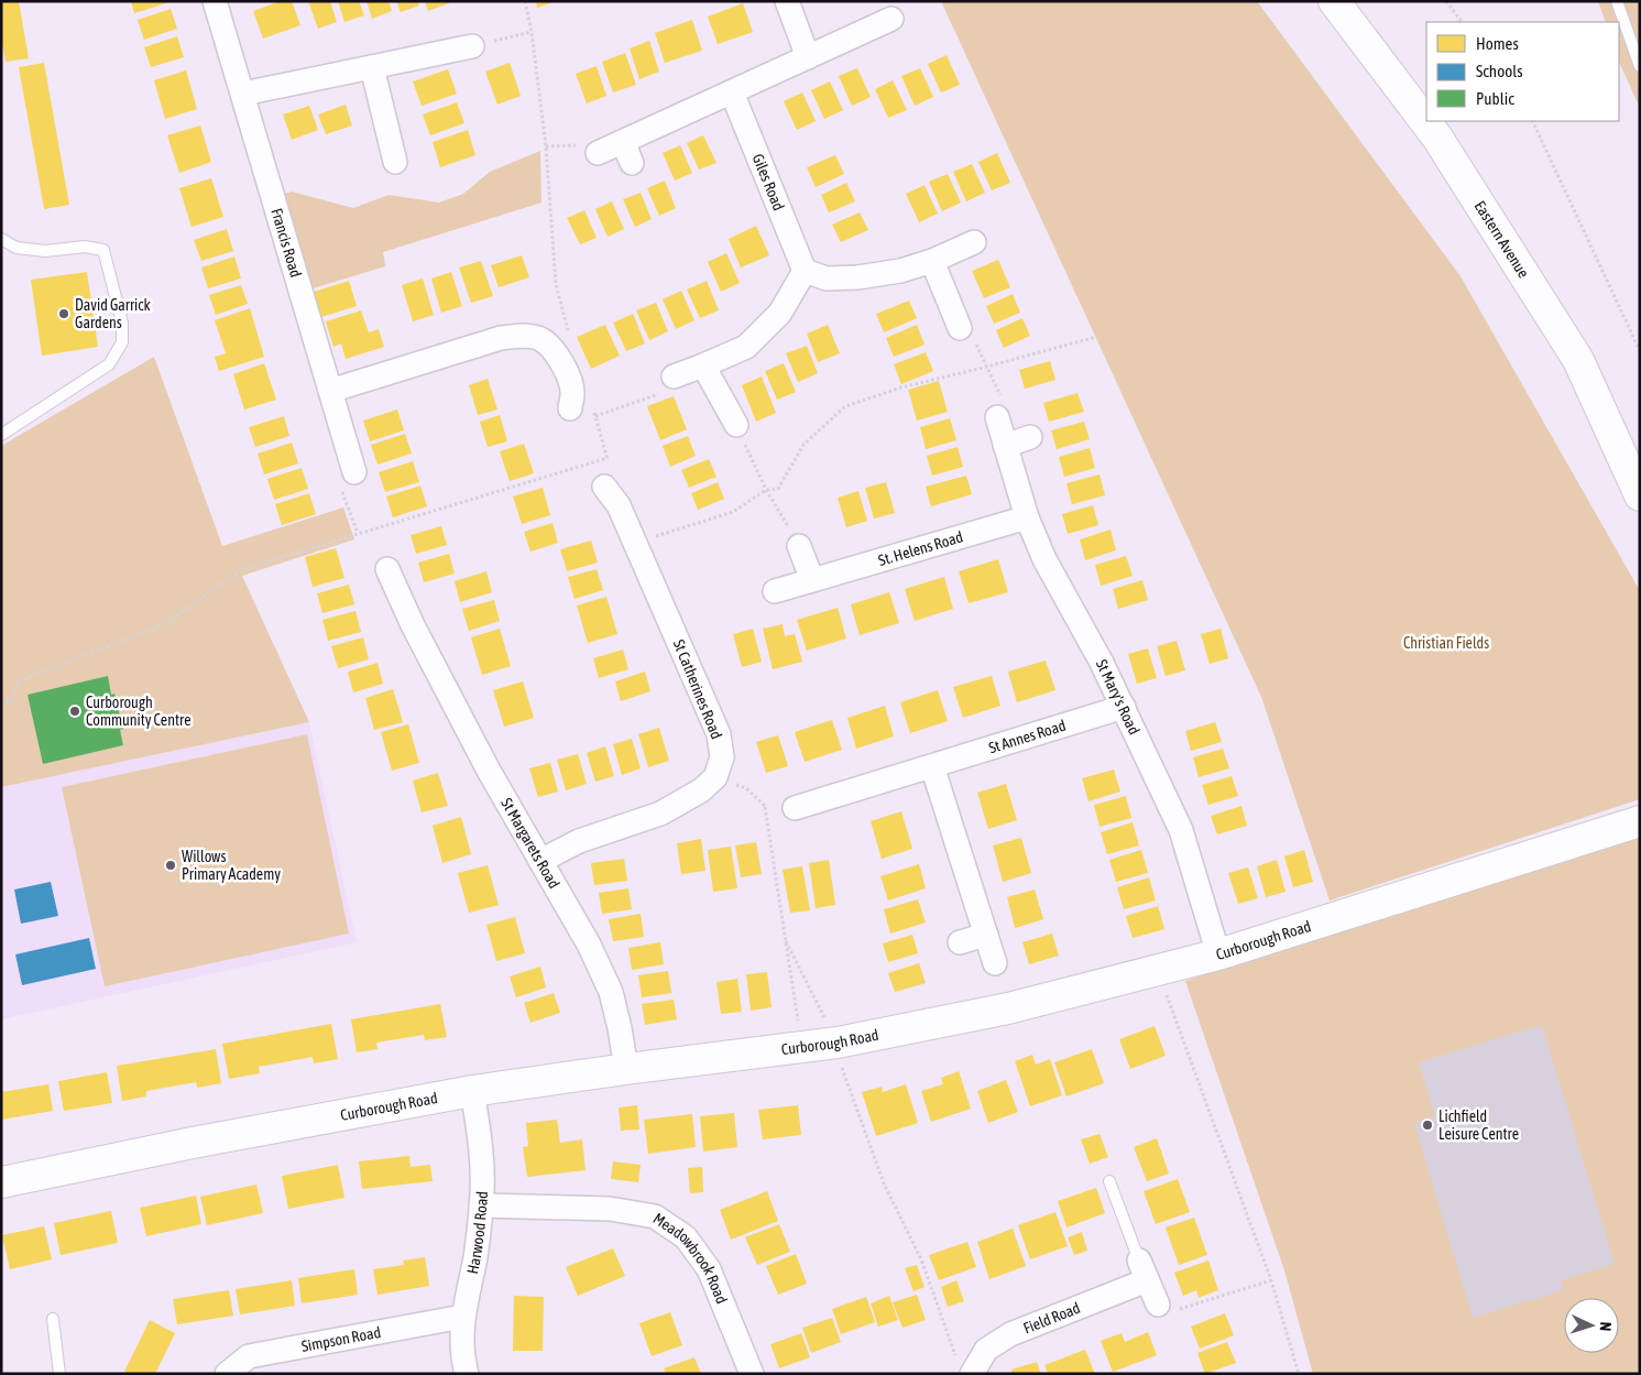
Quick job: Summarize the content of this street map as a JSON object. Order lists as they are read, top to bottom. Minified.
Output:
{"streets":{"main road":["Eastern Avenue","Curborough Road"],"street":["Giles Road","Francis Road","St. Helens Road","St Catherines Road","St Mary's Road","St Annes Road","St Margarets Road","Harwood Road","Meadowbrook Road","Field Road","Simpson Road"]},"crossings":[["St. Helens Road","St Mary's Road"],["St Mary's Road","St Annes Road"],["St Mary's Road","Curborough Road"],["St Margarets Road","Curborough Road"],["Curborough Road","Harwood Road"],["Harwood Road","Meadowbrook Road"],["Harwood Road","Simpson Road"]],"parks":["Christian Fields"],"places":["David Garrick Gardens","Curborough Community Centre","Willows Primary Academy","Lichfield Leisure Centre"],"legend":["Homes","Schools","Public"],"north":"right"}
